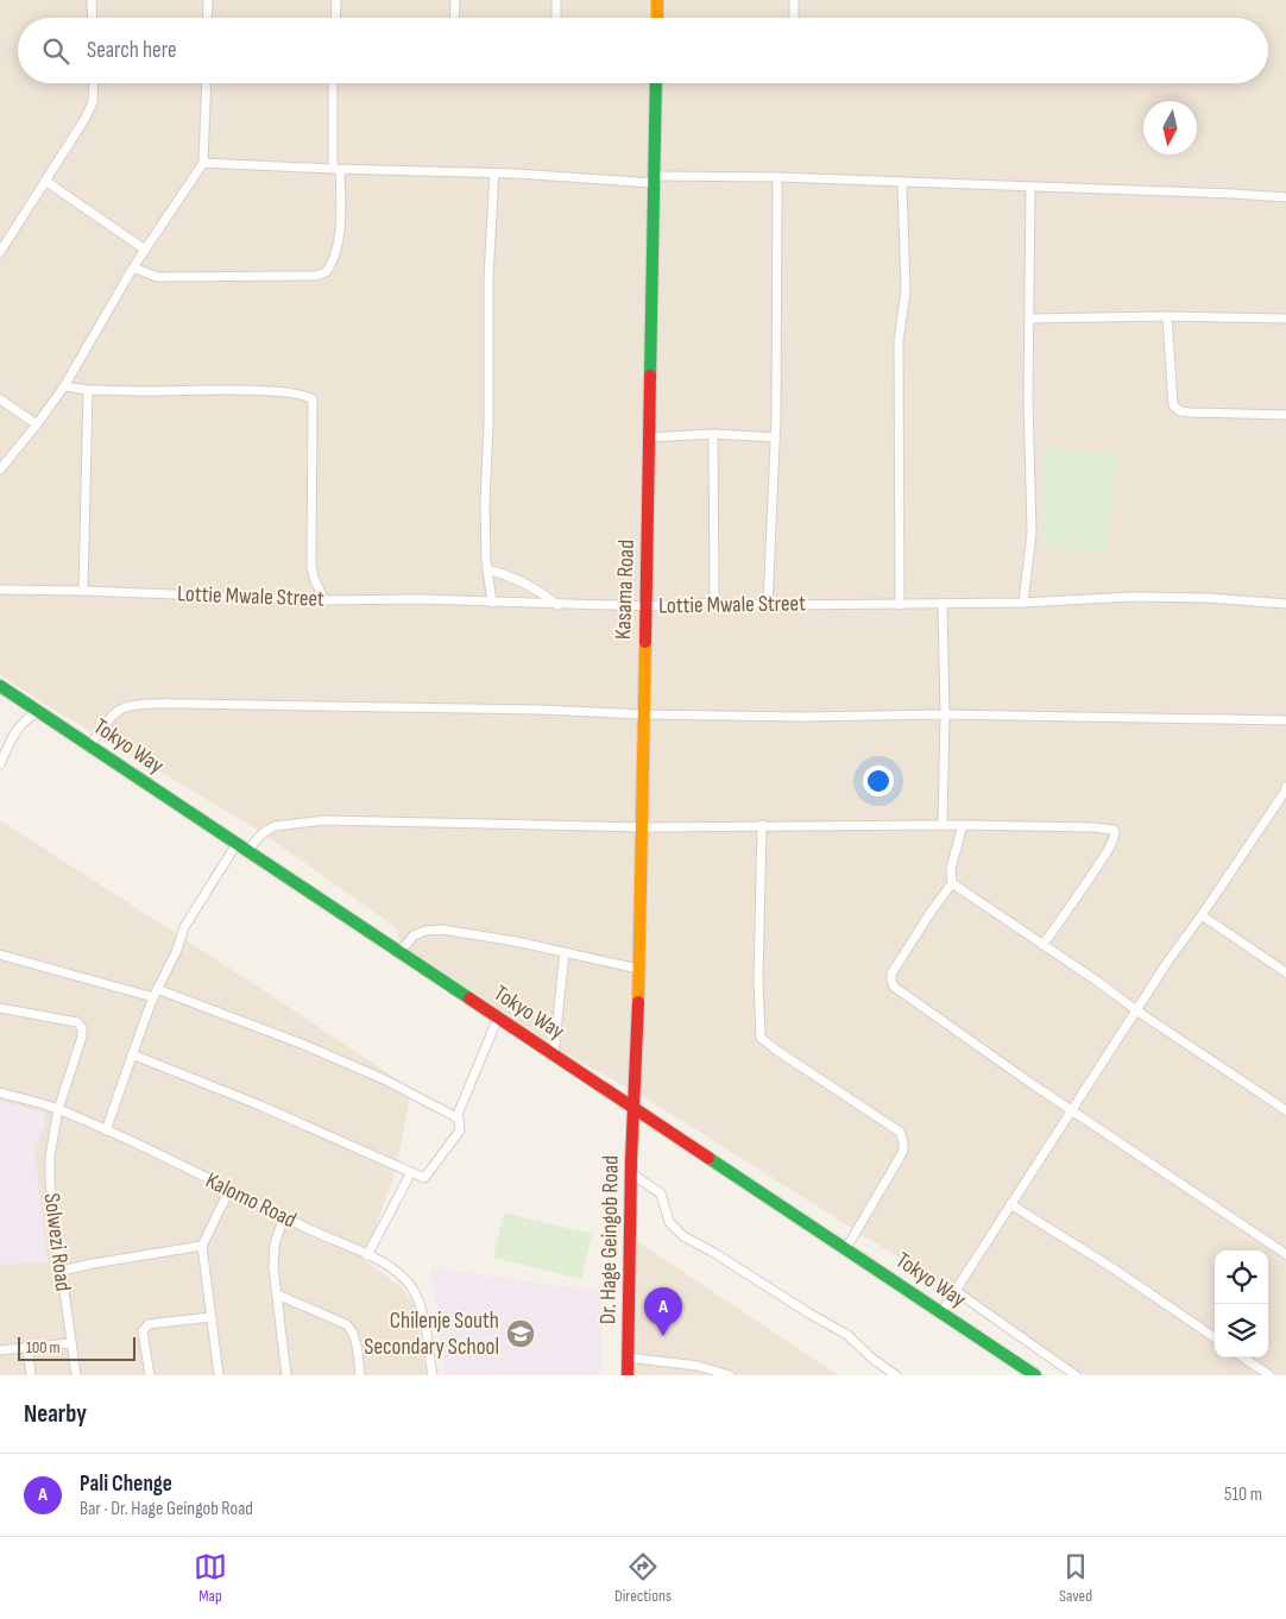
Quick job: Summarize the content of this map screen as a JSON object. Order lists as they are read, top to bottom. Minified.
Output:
{"streets":{"street":["Kasama Road","Lottie Mwale Street","Tokyo Way","Kalomo Road","Dr. Hage Geingob Road","Solwezi Road"]},"crossings":[["Kasama Road","Lottie Mwale Street"],["Kasama Road","Tokyo Way"],["Kasama Road","Dr. Hage Geingob Road"],["Tokyo Way","Dr. Hage Geingob Road"],["Kalomo Road","Solwezi Road"]],"places":{"school or university":["Chilenje South Secondary School"]},"scale_bar":"100 m","north":"bottom","page":{"search":"Search here","pins":"A","scale":"100 m","heading":"Nearby","list":[{"mark":"A","name":"Pali Chenge","note":"Bar · Dr. Hage Geingob Road","value":"510 m"}],"nav":["Map","Directions","Saved"]}}
